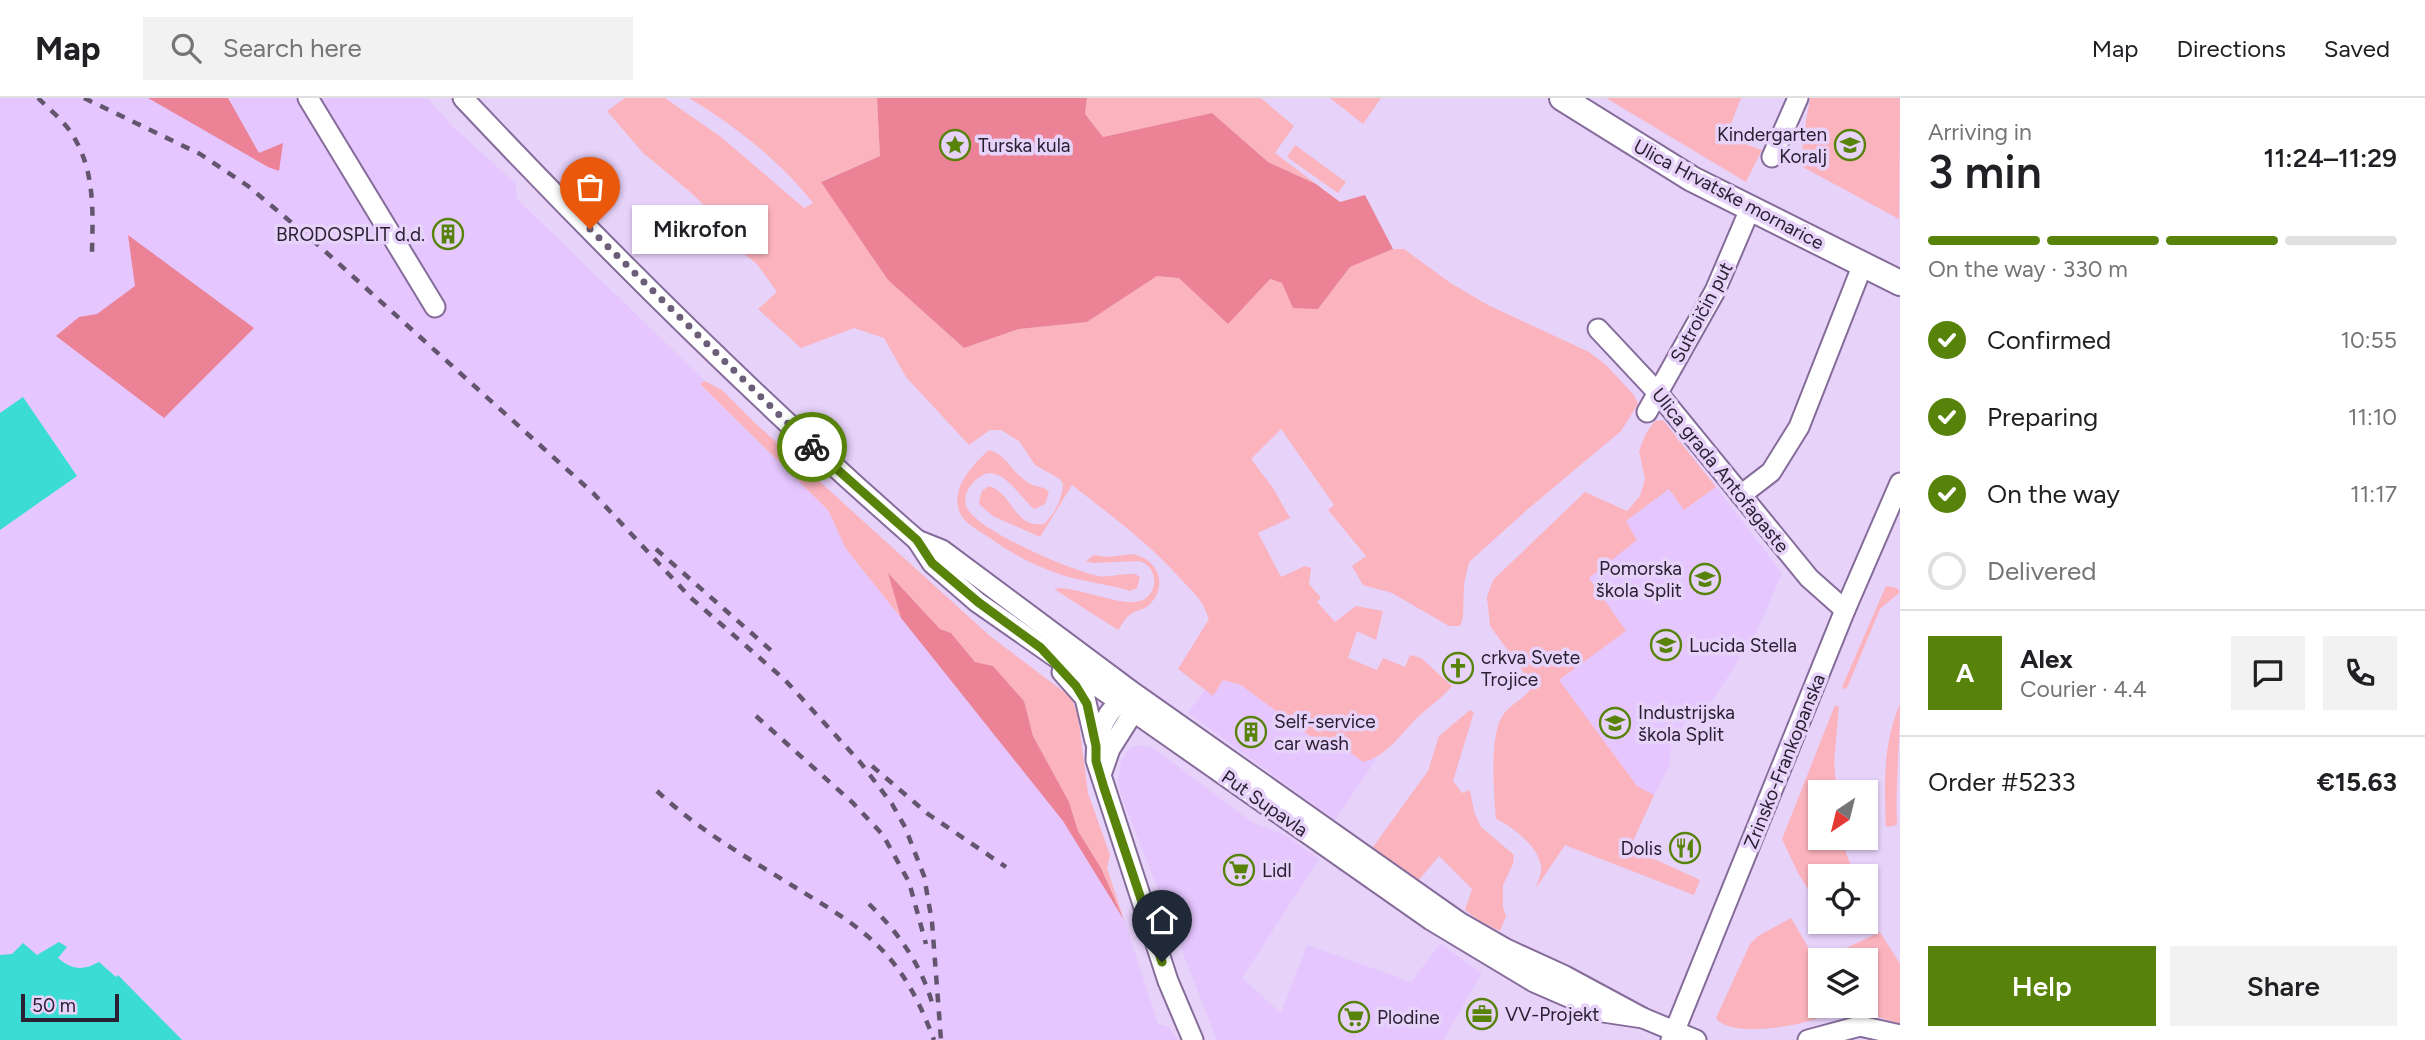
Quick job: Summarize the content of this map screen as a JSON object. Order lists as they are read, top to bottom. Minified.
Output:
{"streets":{"main road":["Ulica Hrvatske mornarice"],"street":["Sutroičin put","Ulica grada Antofagaste","Zrinsko-Frankopanska","Put Supavla"]},"crossings":[["Ulica Hrvatske mornarice","Sutroičin put"],["Sutroičin put","Ulica grada Antofagaste"],["Ulica grada Antofagaste","Zrinsko-Frankopanska"],["Zrinsko-Frankopanska","Put Supavla"]],"places":{"place":["Turska kula"],"school or university":["Kindergarten Koralj","Pomorska škola Split","Lucida Stella","Industrijska škola Split"],"other":["Mikrofon"],"building":["BRODOSPLIT d.d.","Self-service car wash"],"church":["crkva Svete Trojice"],"restaurant":["Dolis"],"supermarket":["Lidl","Plodine"],"office":["VV-Projekt"]},"scale_bar":"50 m","north":"bottom left","page":{"header":"Map","search":"Search here","nav":["Map","Directions","Saved"],"heading":["3 min","Arriving in","11:24–11:29"],"panel":["Alex","Courier · 4.4","Order #5233","€15.63"],"bubble":"Mikrofon","bar":"On the way · 330 m","list":[["Confirmed","10:55"],["Preparing","11:10"],["On the way","11:17"],"Delivered"],"round":"A","buttons":["Help","Share"],"scale":"50 m"}}
